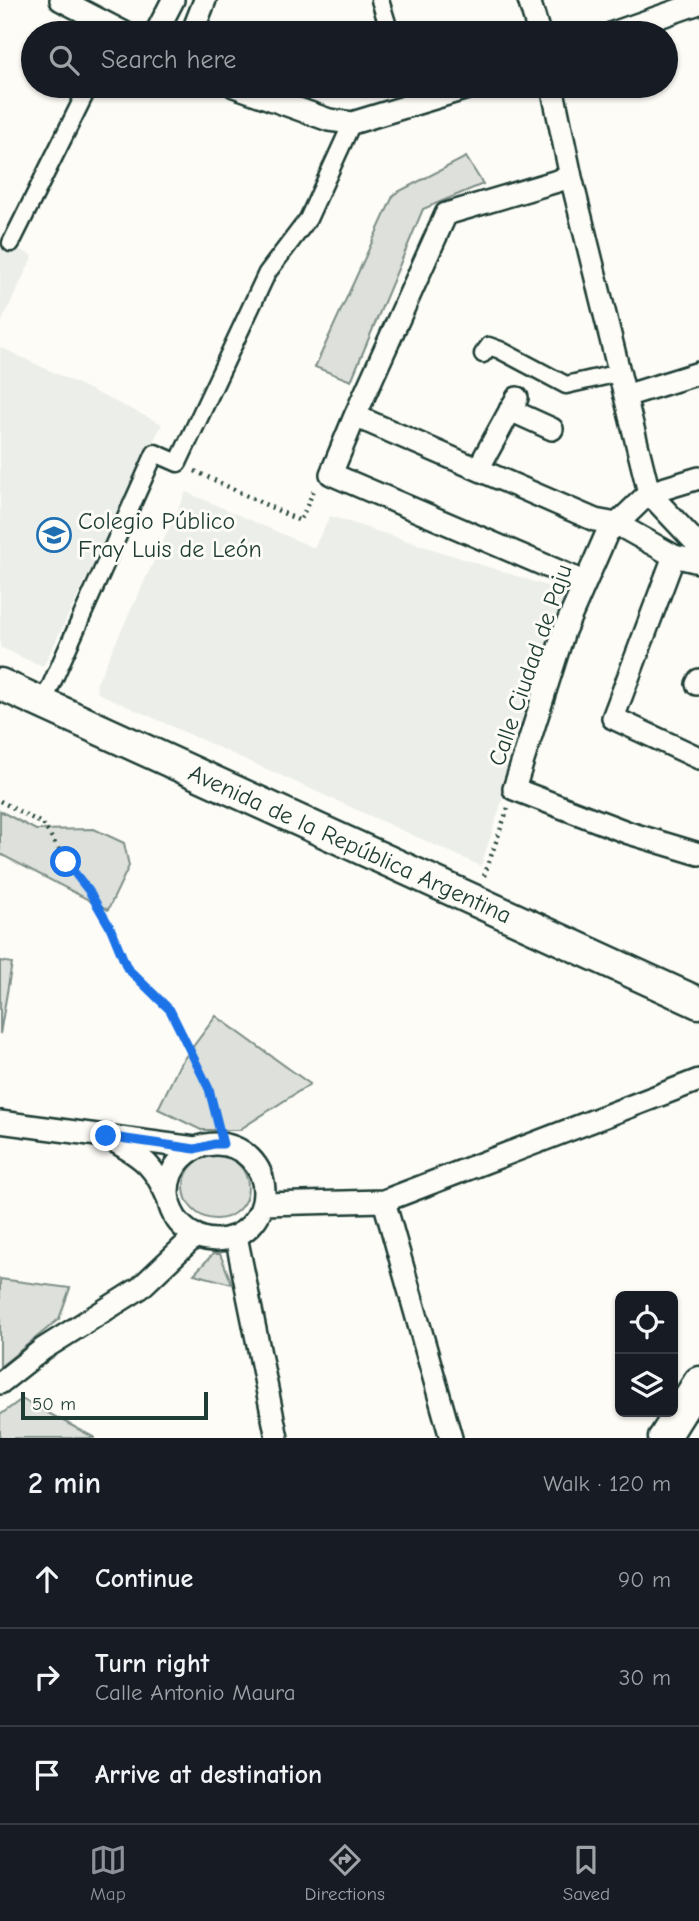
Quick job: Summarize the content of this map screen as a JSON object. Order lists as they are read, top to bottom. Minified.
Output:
{"streets":{"main road":["Avenida de la República Argentina"],"street":["Calle Ciudad de Paju"]},"crossings":[["Calle Ciudad de Paju","Avenida de la República Argentina"]],"places":{"school or university":["Colegio Público Fray Luis de León"]},"scale_bar":"50 m","page":{"search":"Search here","scale":"50 m","heading":["2 min","Walk · 120 m"],"list":[["Continue","90 m"],["Turn right","Calle Antonio Maura","30 m"],"Arrive at destination"],"nav":["Map","Directions","Saved"]}}
